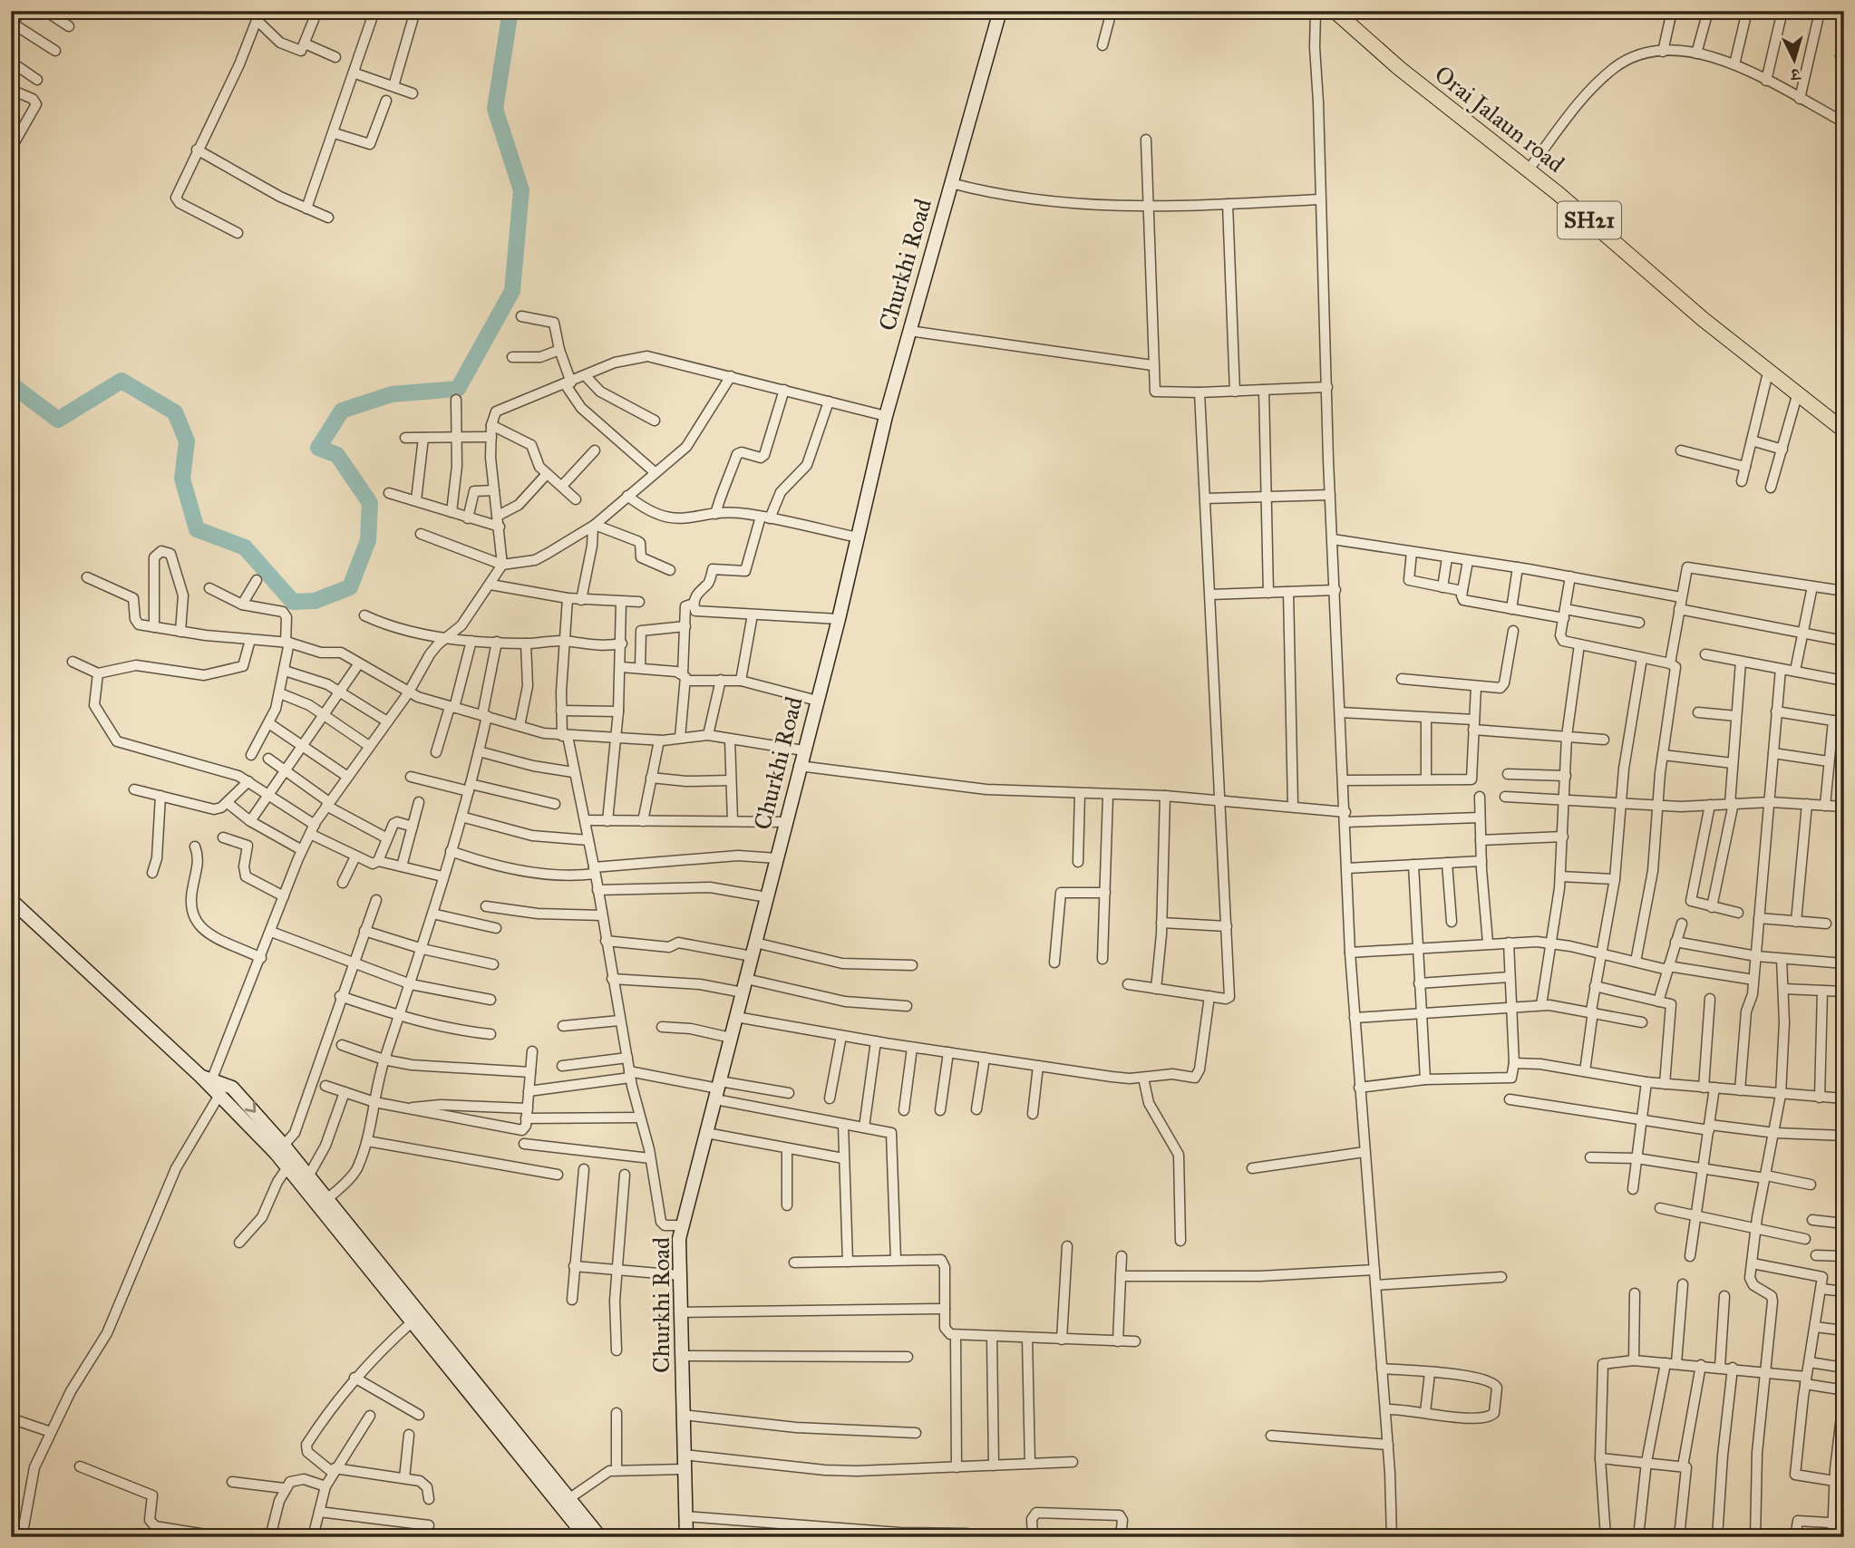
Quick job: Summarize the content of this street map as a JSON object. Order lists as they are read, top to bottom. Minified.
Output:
{"streets":{"main road":["Orai Jalaun road","SH21"],"street":["Churkhi Road"]},"north":"bottom"}
